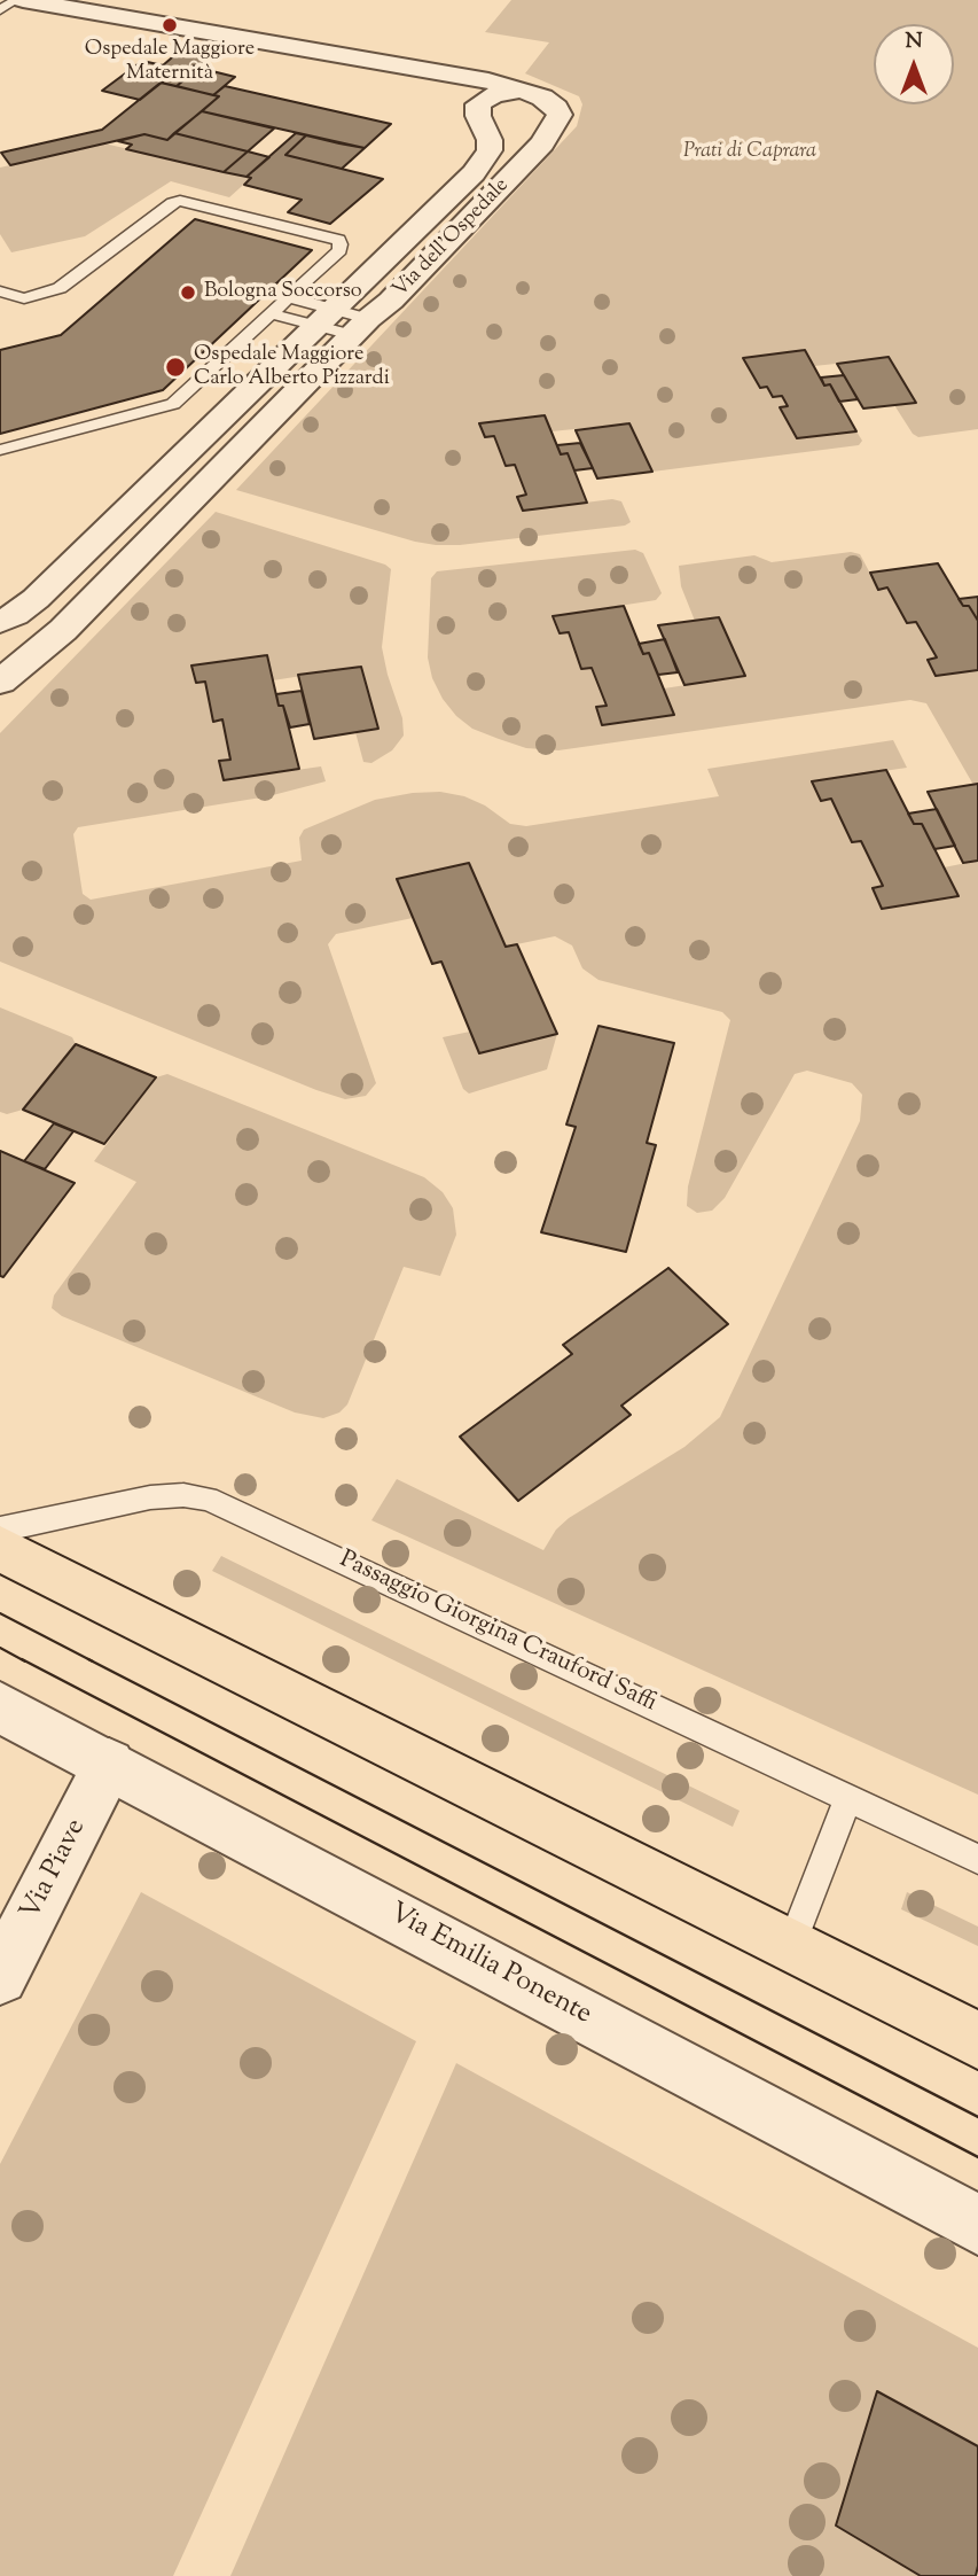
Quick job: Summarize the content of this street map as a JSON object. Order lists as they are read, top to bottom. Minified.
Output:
{"streets":{"street":["Via dell'Ospedale","Via Piave","Via Emilia Ponente"],"lane":["Passaggio Giorgina Crauford Saffi"]},"crossings":[["Via Piave","Via Emilia Ponente"]],"parks":["Prati di Caprara"],"places":["Ospedale Maggiore Maternità","Bologna Soccorso","Ospedale Maggiore Carlo Alberto Pizzardi"],"north":"top"}
